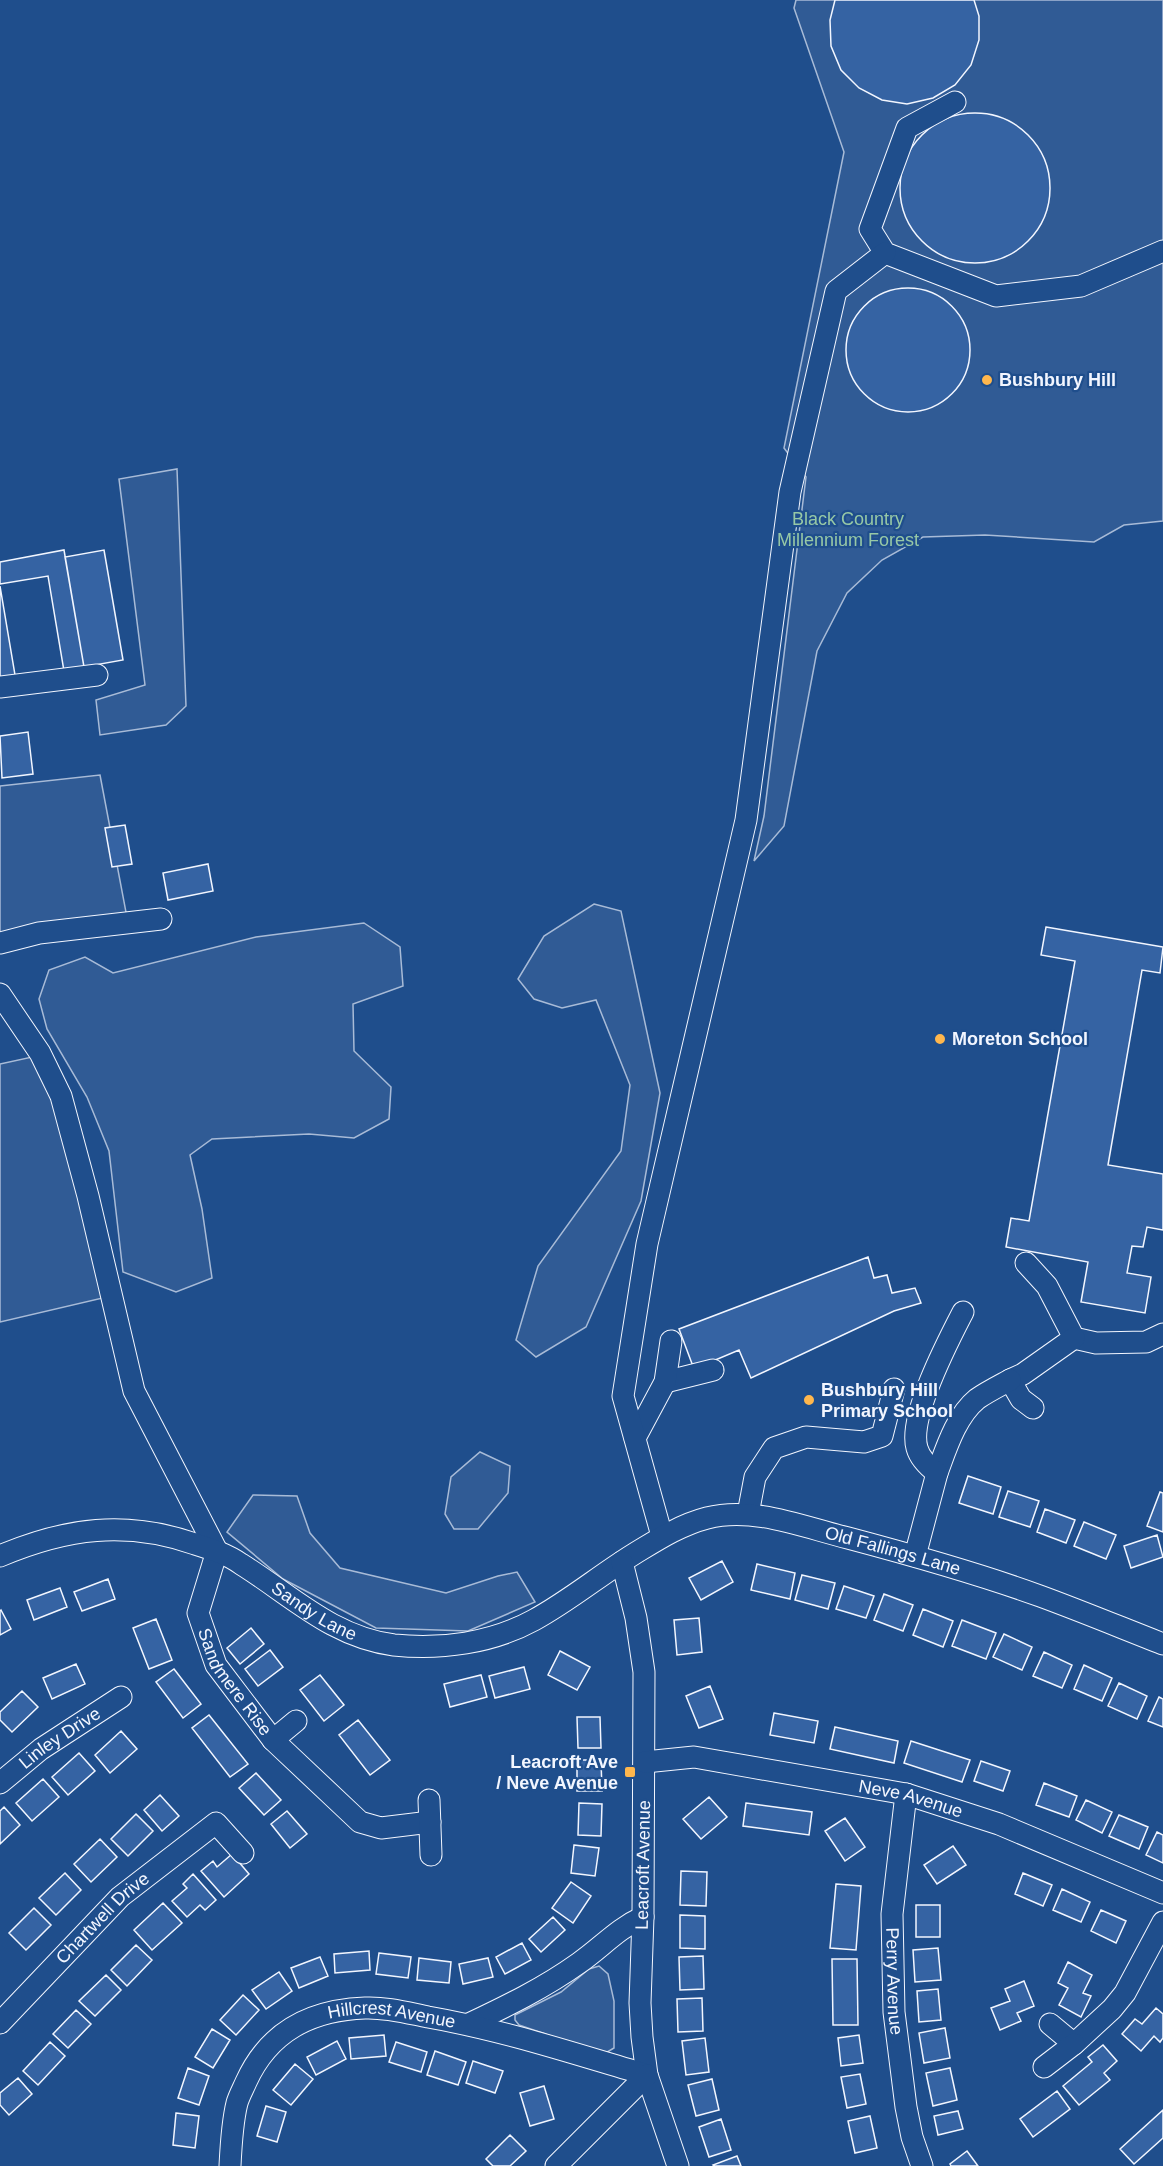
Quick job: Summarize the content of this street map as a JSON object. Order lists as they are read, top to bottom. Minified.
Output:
{"streets":{"street":["Old Fallings Lane","Sandy Lane","Sandmere Rise","Linley Drive","Neve Avenue","Leacroft Avenue","Chartwell Drive","Perry Avenue","Hillcrest Avenue"]},"crossings":[["Old Fallings Lane","Sandy Lane"],["Old Fallings Lane","Leacroft Avenue"],["Sandy Lane","Sandmere Rise"],["Sandy Lane","Leacroft Avenue"],["Neve Avenue","Leacroft Avenue"],["Neve Avenue","Perry Avenue"],["Leacroft Avenue","Hillcrest Avenue"]],"parks":["Black Country Millennium Forest"],"places":{"other":["Bushbury Hill","Moreton School","Bushbury Hill Primary School"],"transit":["Leacroft Ave / Neve Avenue"]}}
